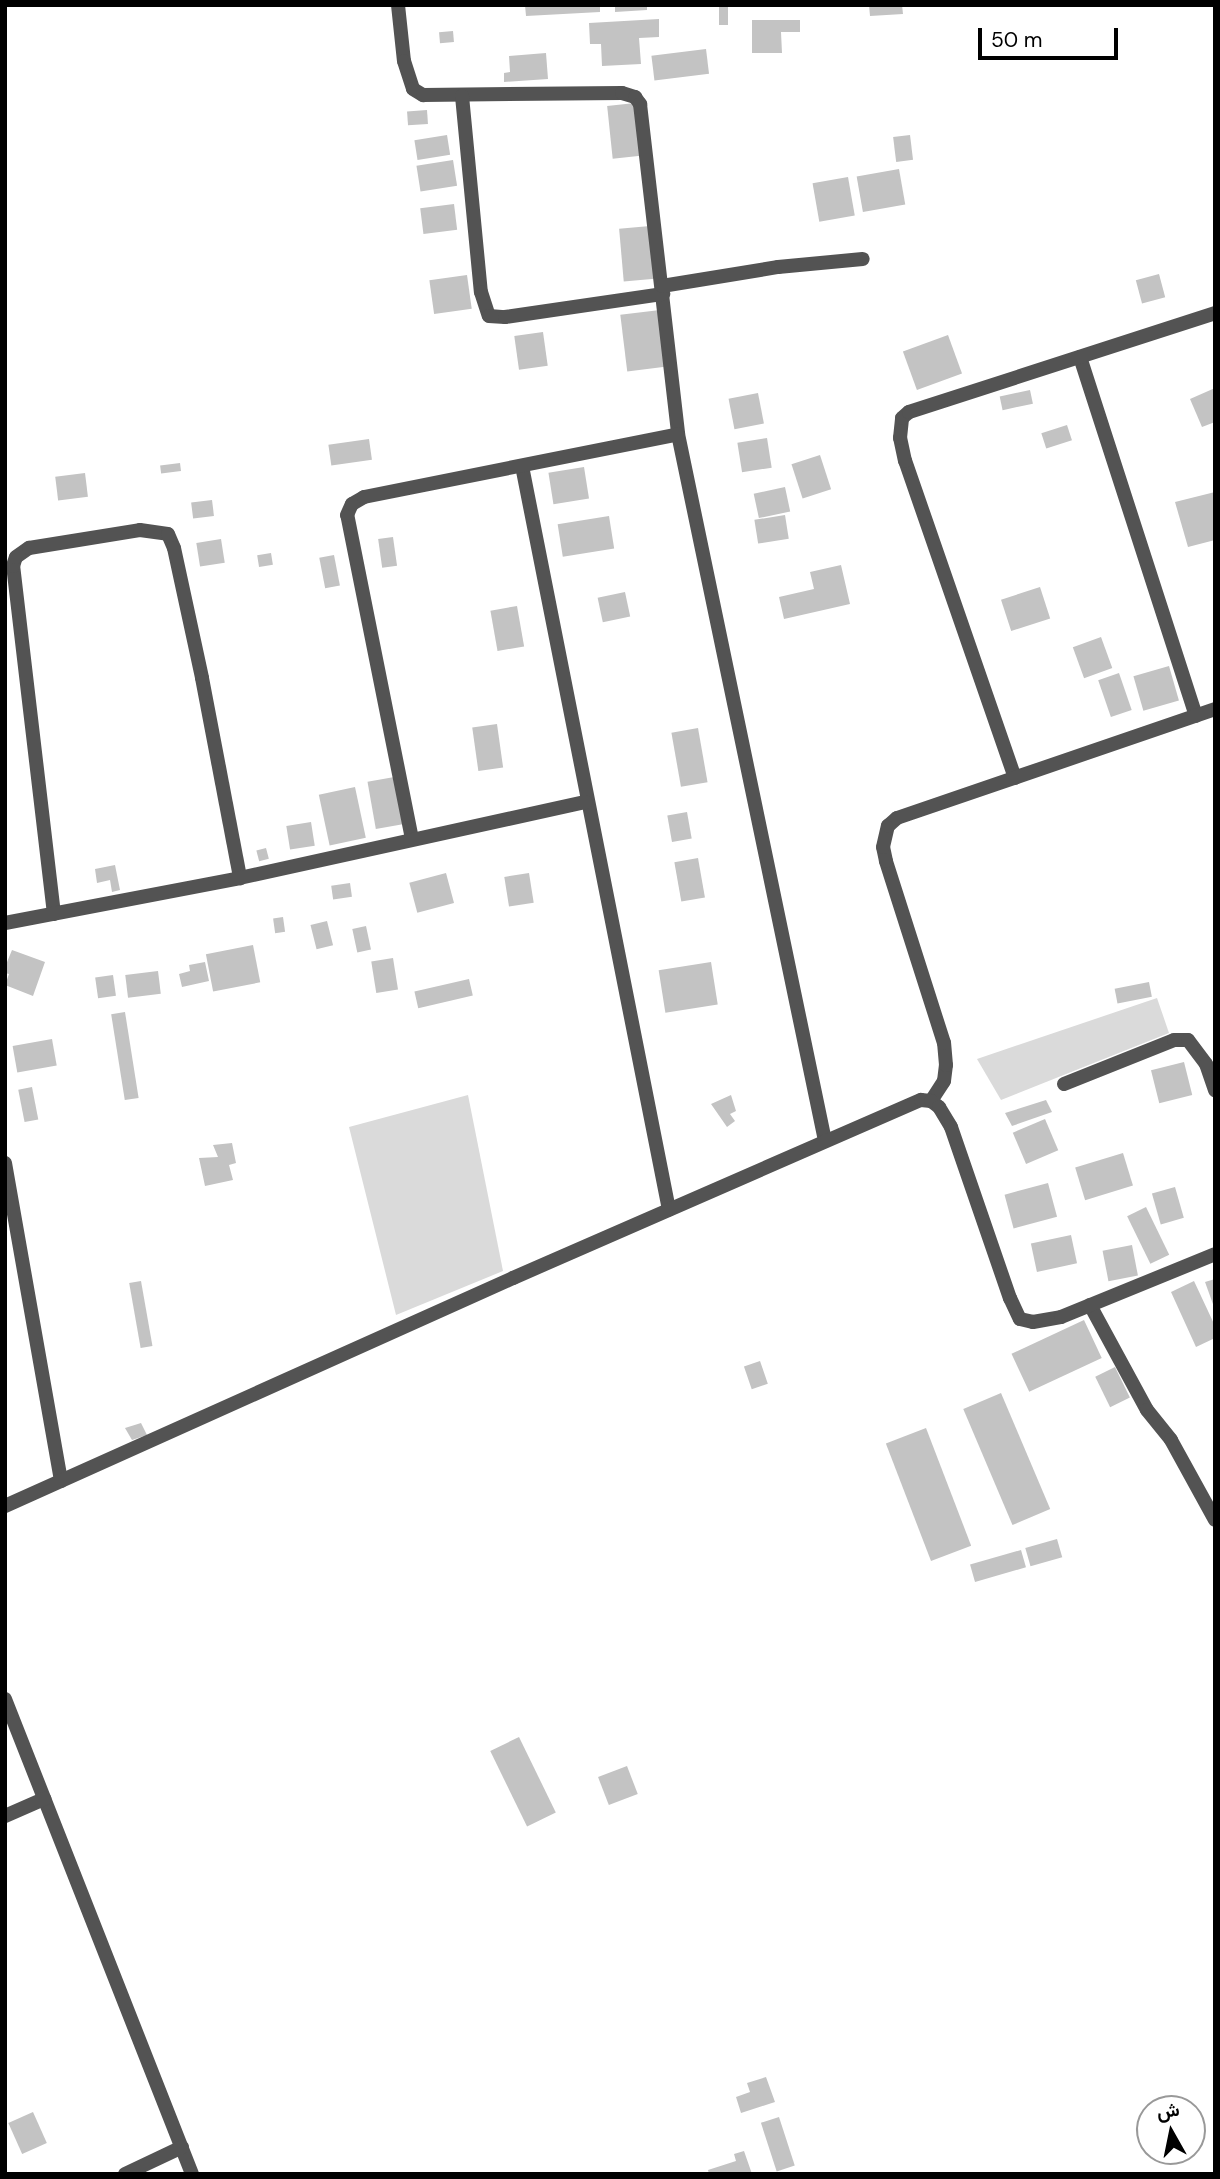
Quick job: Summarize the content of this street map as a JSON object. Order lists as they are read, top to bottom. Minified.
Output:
{"scale_bar":"50 m","north":"top"}
